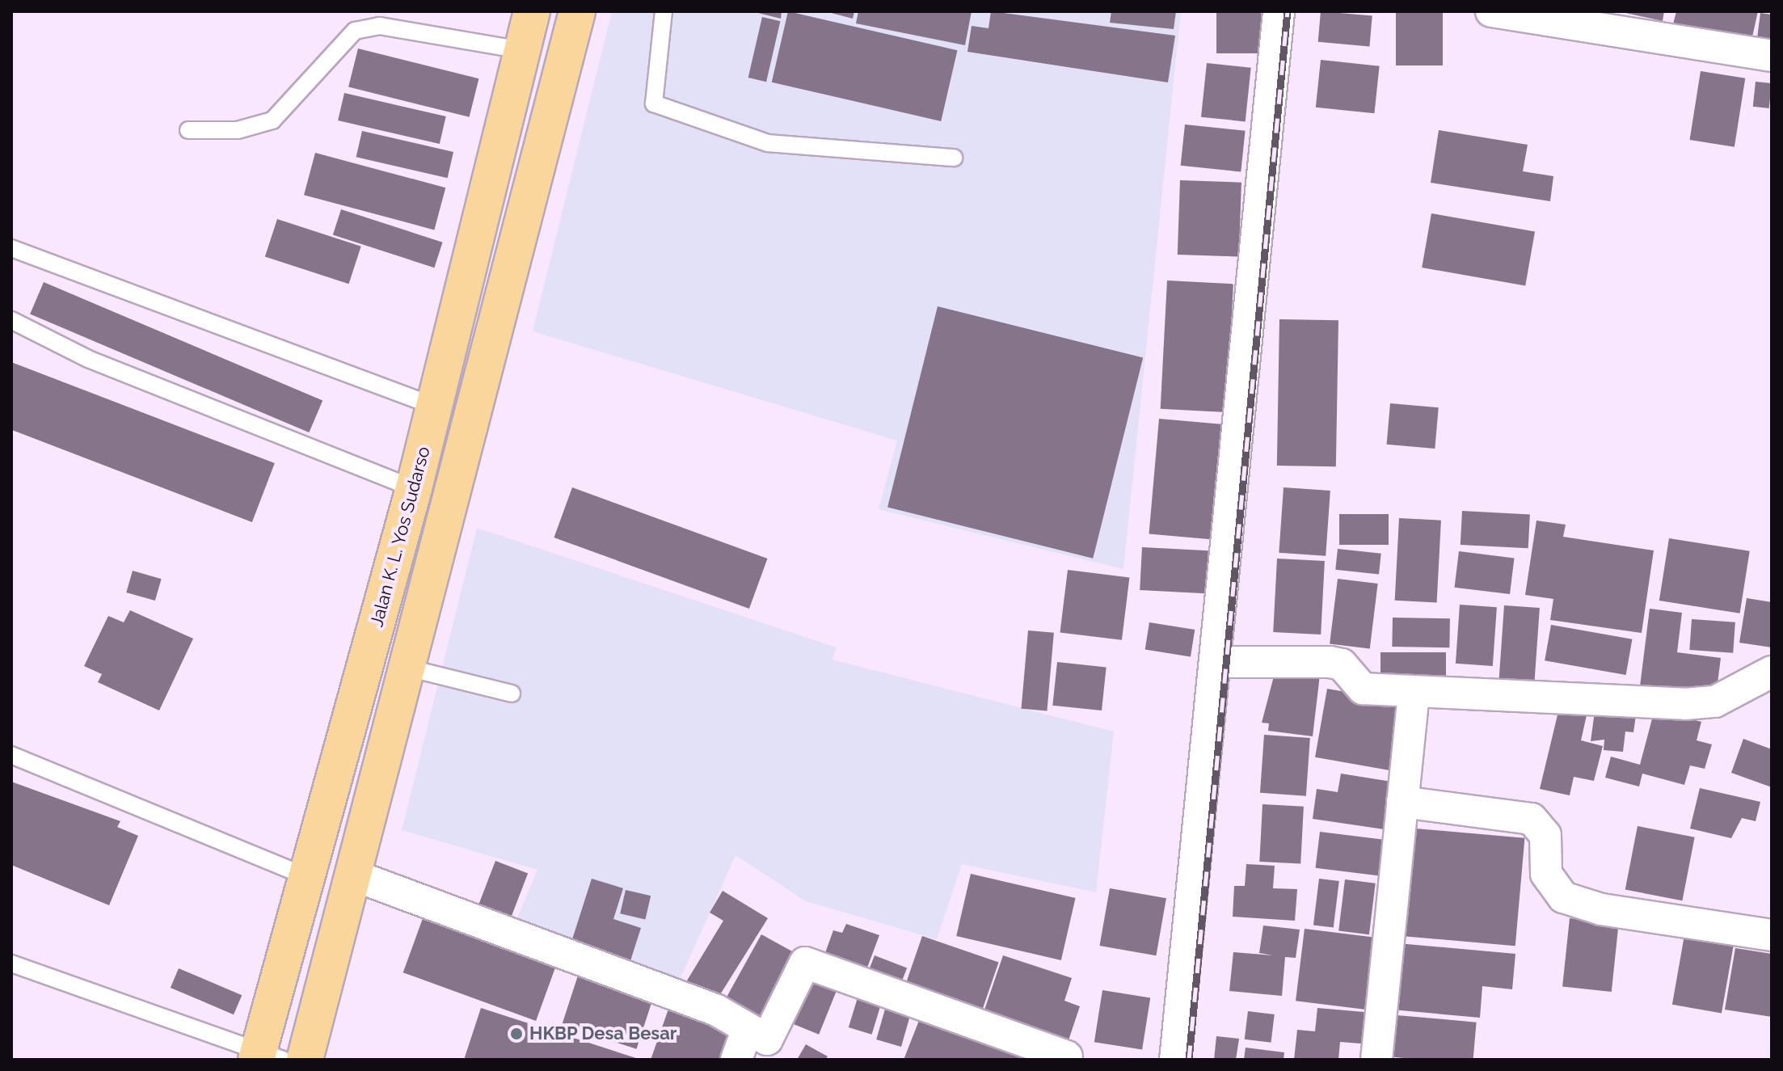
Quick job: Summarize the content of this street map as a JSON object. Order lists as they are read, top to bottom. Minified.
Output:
{"streets":{"highway":["Jalan K. L. Yos Sudarso"]},"places":["HKBP Desa Besar"]}
